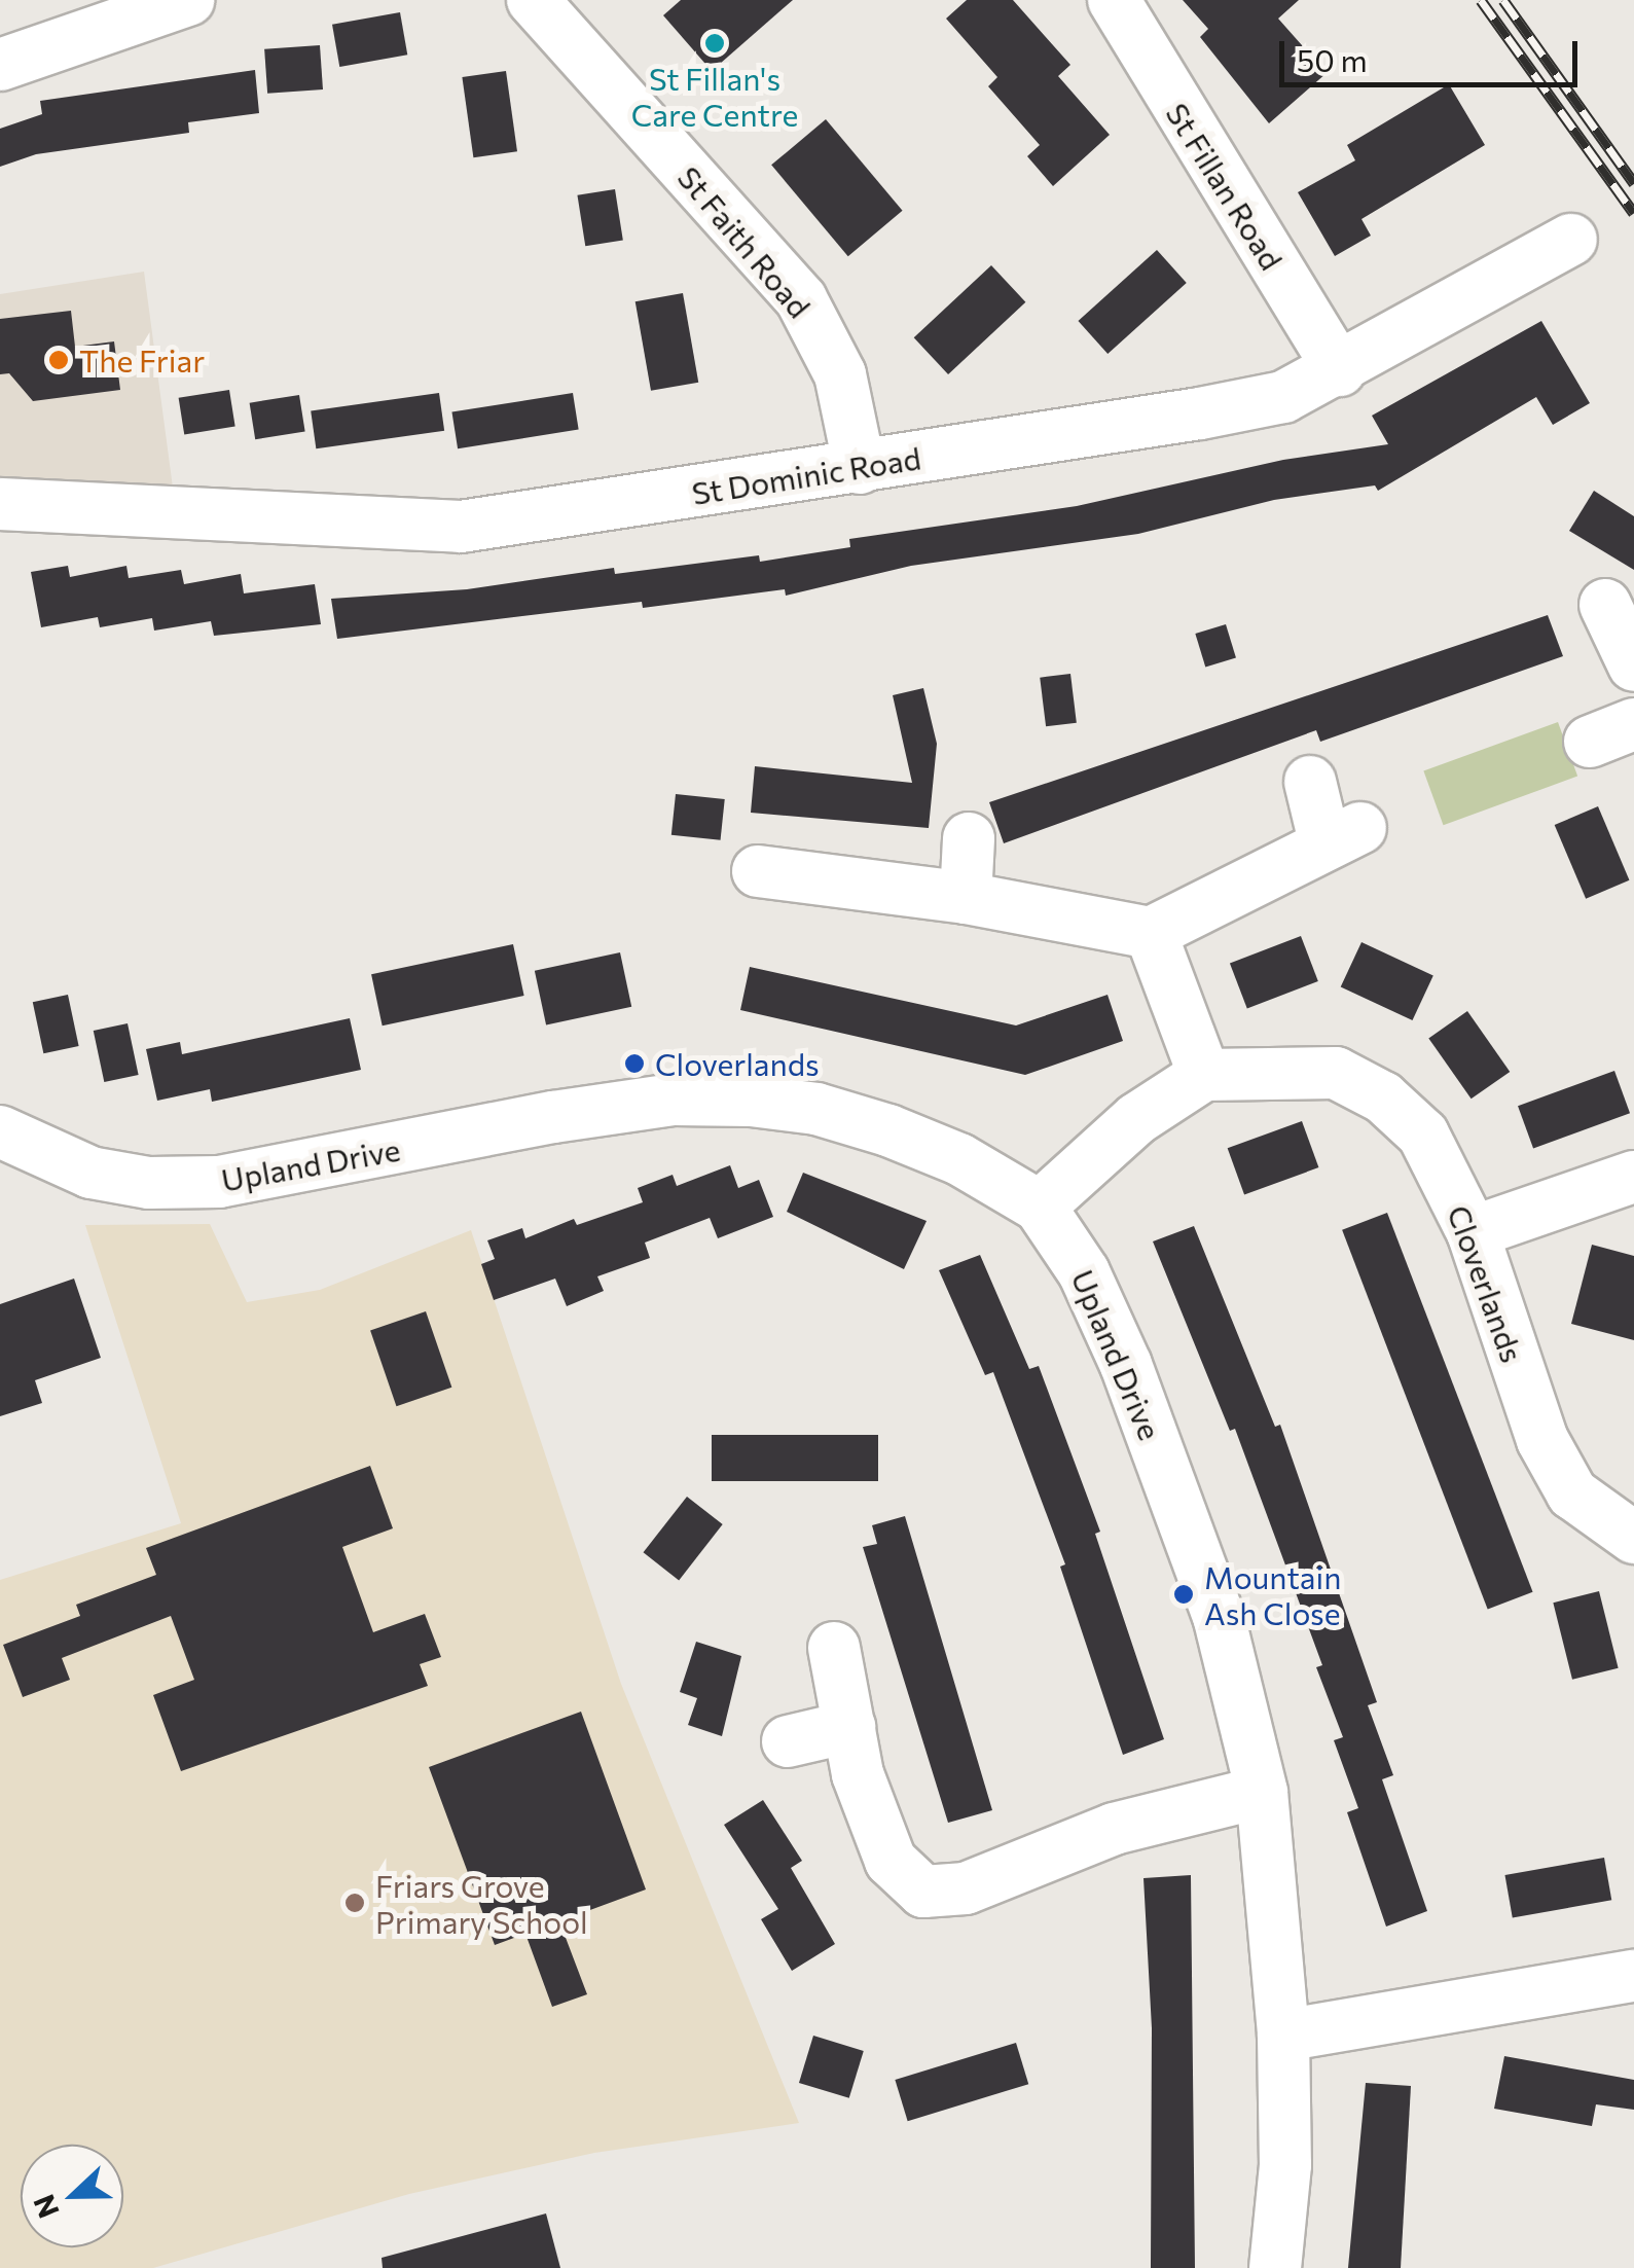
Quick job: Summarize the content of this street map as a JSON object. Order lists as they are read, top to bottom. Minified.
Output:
{"streets":{"street":["St Fillan Road","St Faith Road","St Dominic Road","Upland Drive","Cloverlands"]},"crossings":[["St Fillan Road","St Dominic Road"],["St Faith Road","St Dominic Road"]],"places":["St Fillan's Care Centre","The Friar","Cloverlands","Mountain Ash Close","Friars Grove Primary School"],"scale_bar":"50 m","north":"left"}
